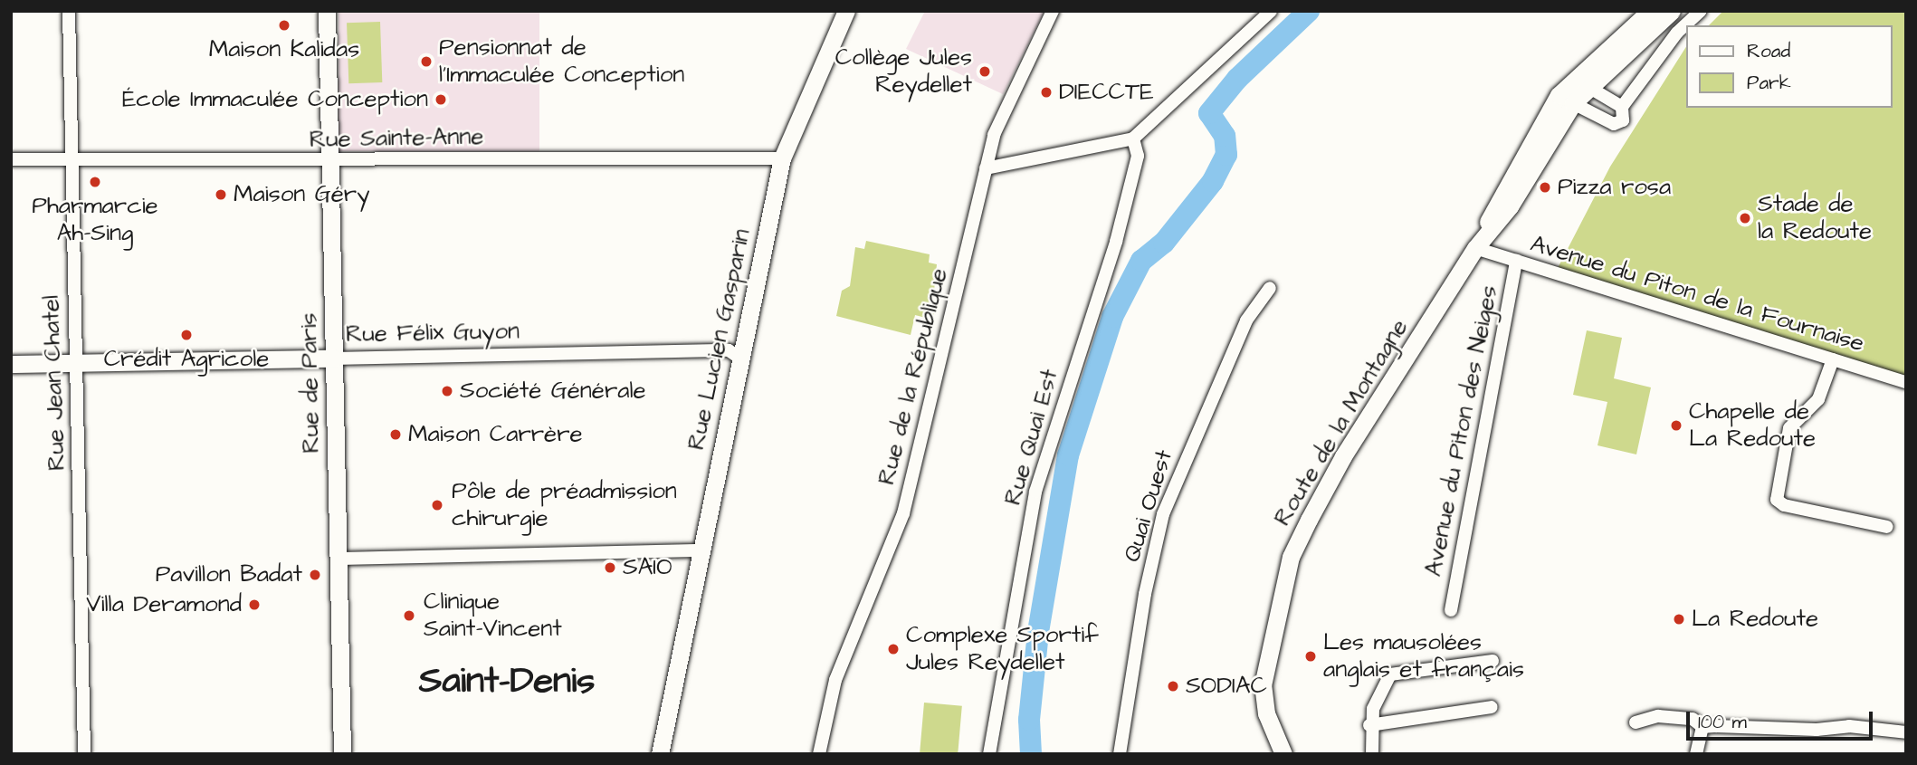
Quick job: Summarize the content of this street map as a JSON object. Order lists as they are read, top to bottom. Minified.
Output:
{"streets":{"main road":["Rue Félix Guyon","Rue Lucien Gasparin","Rue de Paris","Route de la Montagne"],"street":["Rue Sainte-Anne","Avenue du Piton de la Fournaise","Rue de la République","Rue Jean Chatel","Avenue du Piton des Neiges","Rue Quai Est","Quai Ouest"]},"crossings":[["Rue Sainte-Anne","Rue Lucien Gasparin"],["Rue Sainte-Anne","Rue Jean Chatel"],["Rue Sainte-Anne","Rue de Paris"],["Avenue du Piton de la Fournaise","Route de la Montagne"],["Avenue du Piton de la Fournaise","Avenue du Piton des Neiges"],["Rue Félix Guyon","Rue Lucien Gasparin"],["Rue Félix Guyon","Rue Jean Chatel"],["Rue Félix Guyon","Rue de Paris"]],"districts":["Saint-Denis"],"places":["Maison Kalidas","Pensionnat de l'Immaculée Conception","Collège Jules Reydellet","DIECCTE","École Immaculée Conception","Pharmarcie Ah-Sing","Pizza rosa","Maison Géry","Stade de la Redoute","Crédit Agricole","Société Générale","Chapelle de La Redoute","Maison Carrère","Pôle de préadmission chirurgie","SAIO","Pavillon Badat","Villa Deramond","Clinique Saint-Vincent","La Redoute","Complexe Sportif Jules Reydellet","Les mausolées anglais et français","SODIAC"],"legend":["Road","Park"],"scale_bar":"100 m"}
